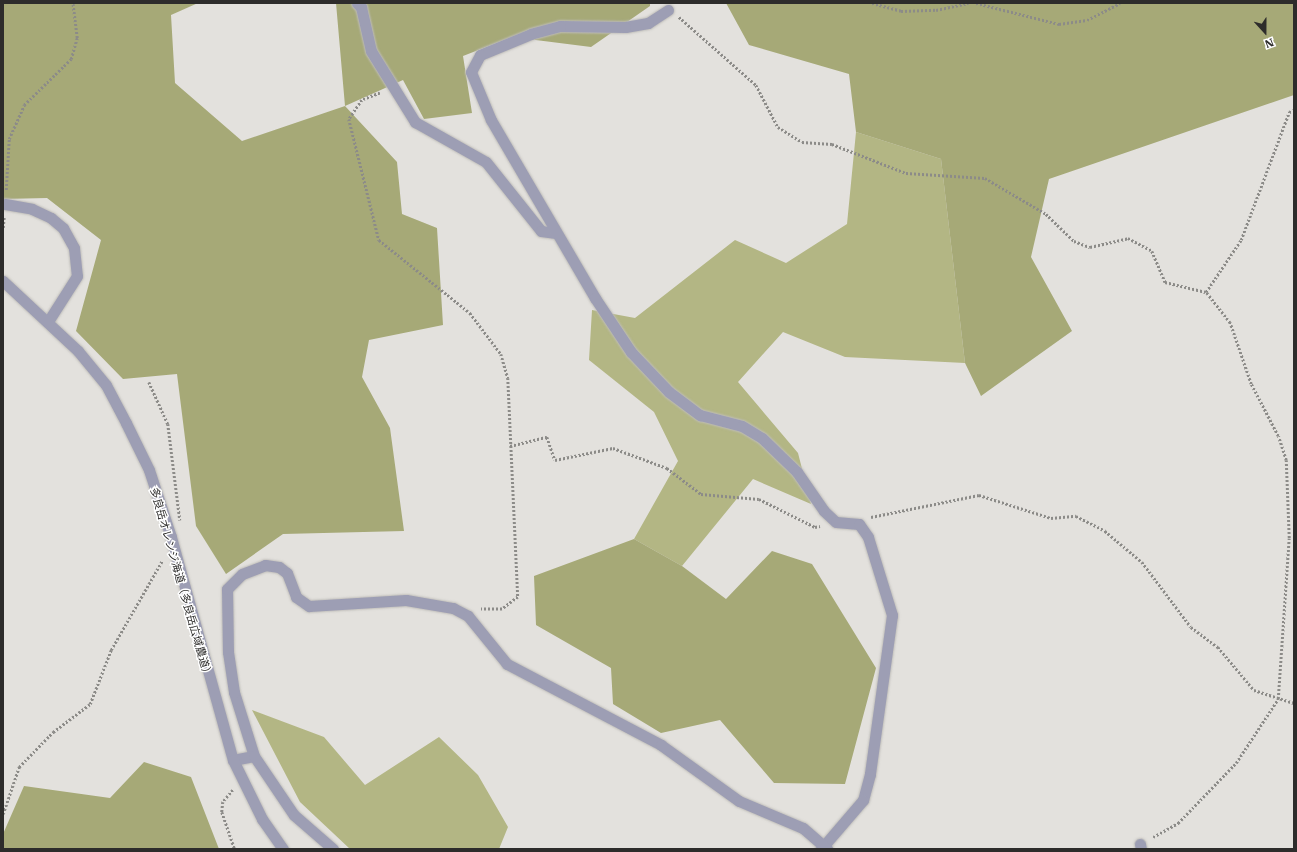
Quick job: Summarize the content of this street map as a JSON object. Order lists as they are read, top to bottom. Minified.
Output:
{"streets":{"street":["多良岳オレンジ海道（多良岳広域農道）"]},"north":"bottom"}
